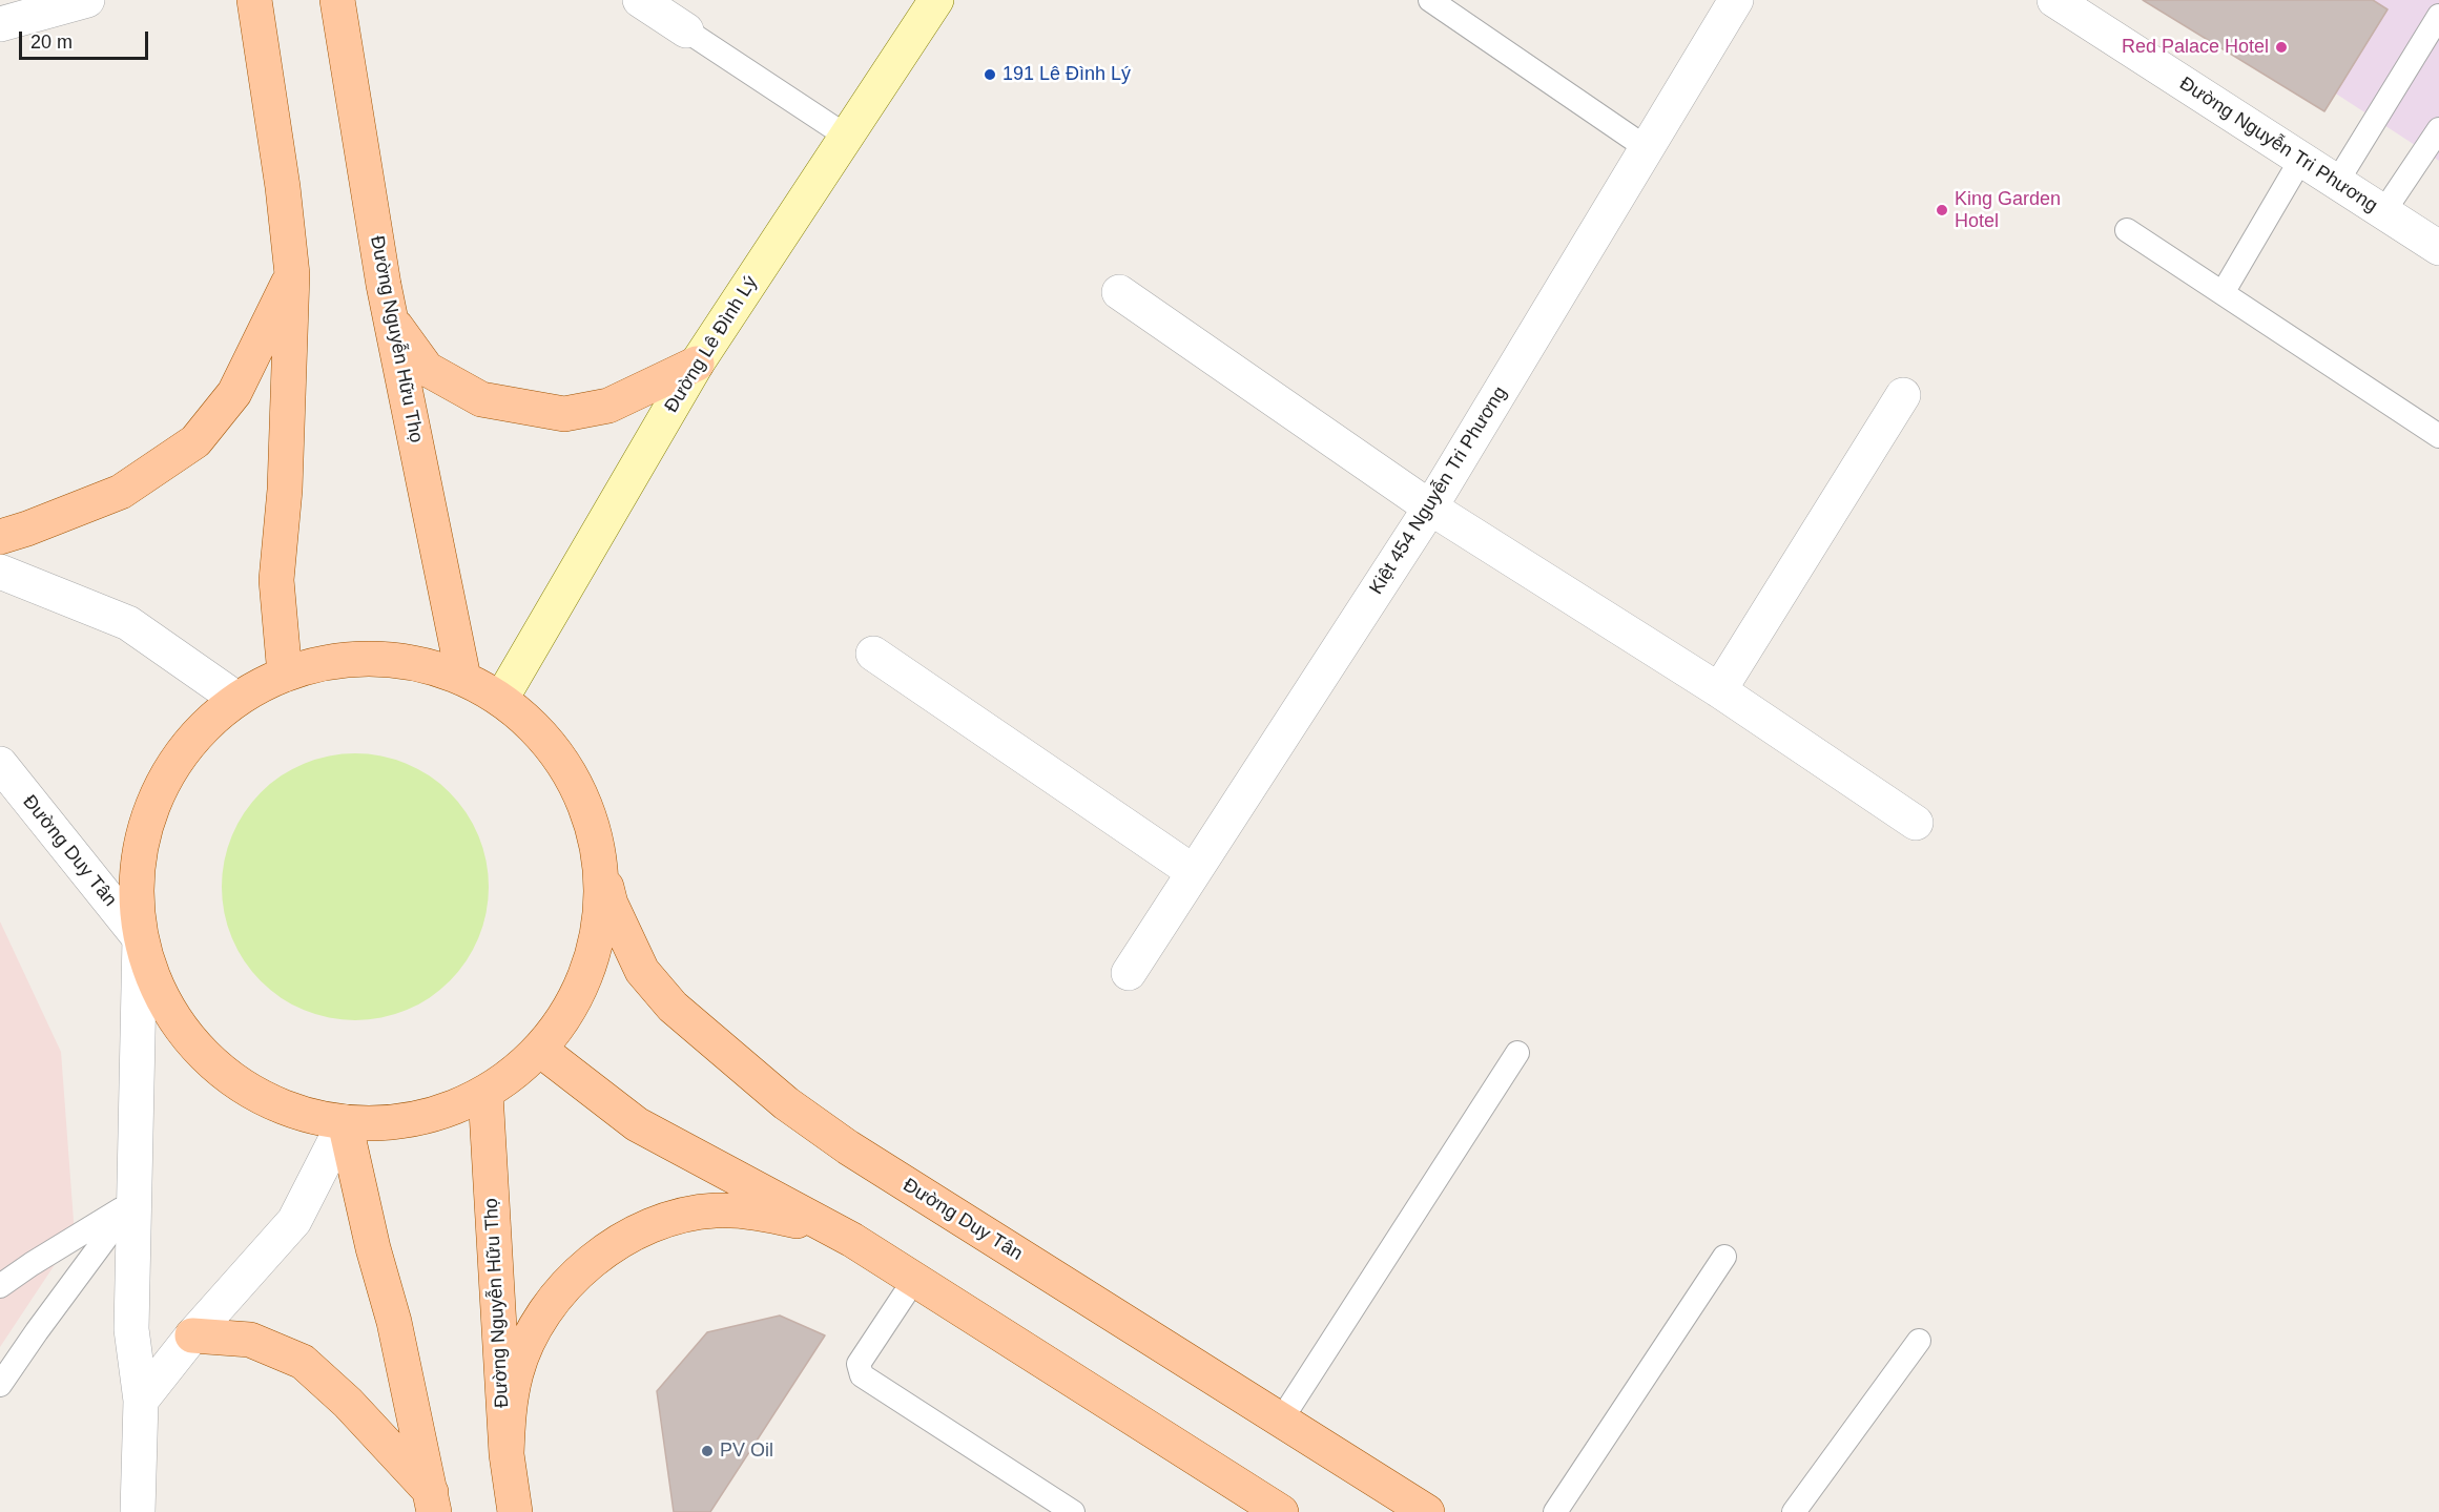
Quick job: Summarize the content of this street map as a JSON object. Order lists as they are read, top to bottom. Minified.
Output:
{"streets":{"main road":["Đường Nguyễn Hữu Thọ","Đường Lê Đình Lý","Đường Duy Tân"],"street":["Đường Nguyễn Tri Phương","Kiệt 454 Nguyễn Tri Phương"]},"places":["Red Palace Hotel","191 Lê Đình Lý","King Garden Hotel","PV Oil"],"scale_bar":"20 m"}
